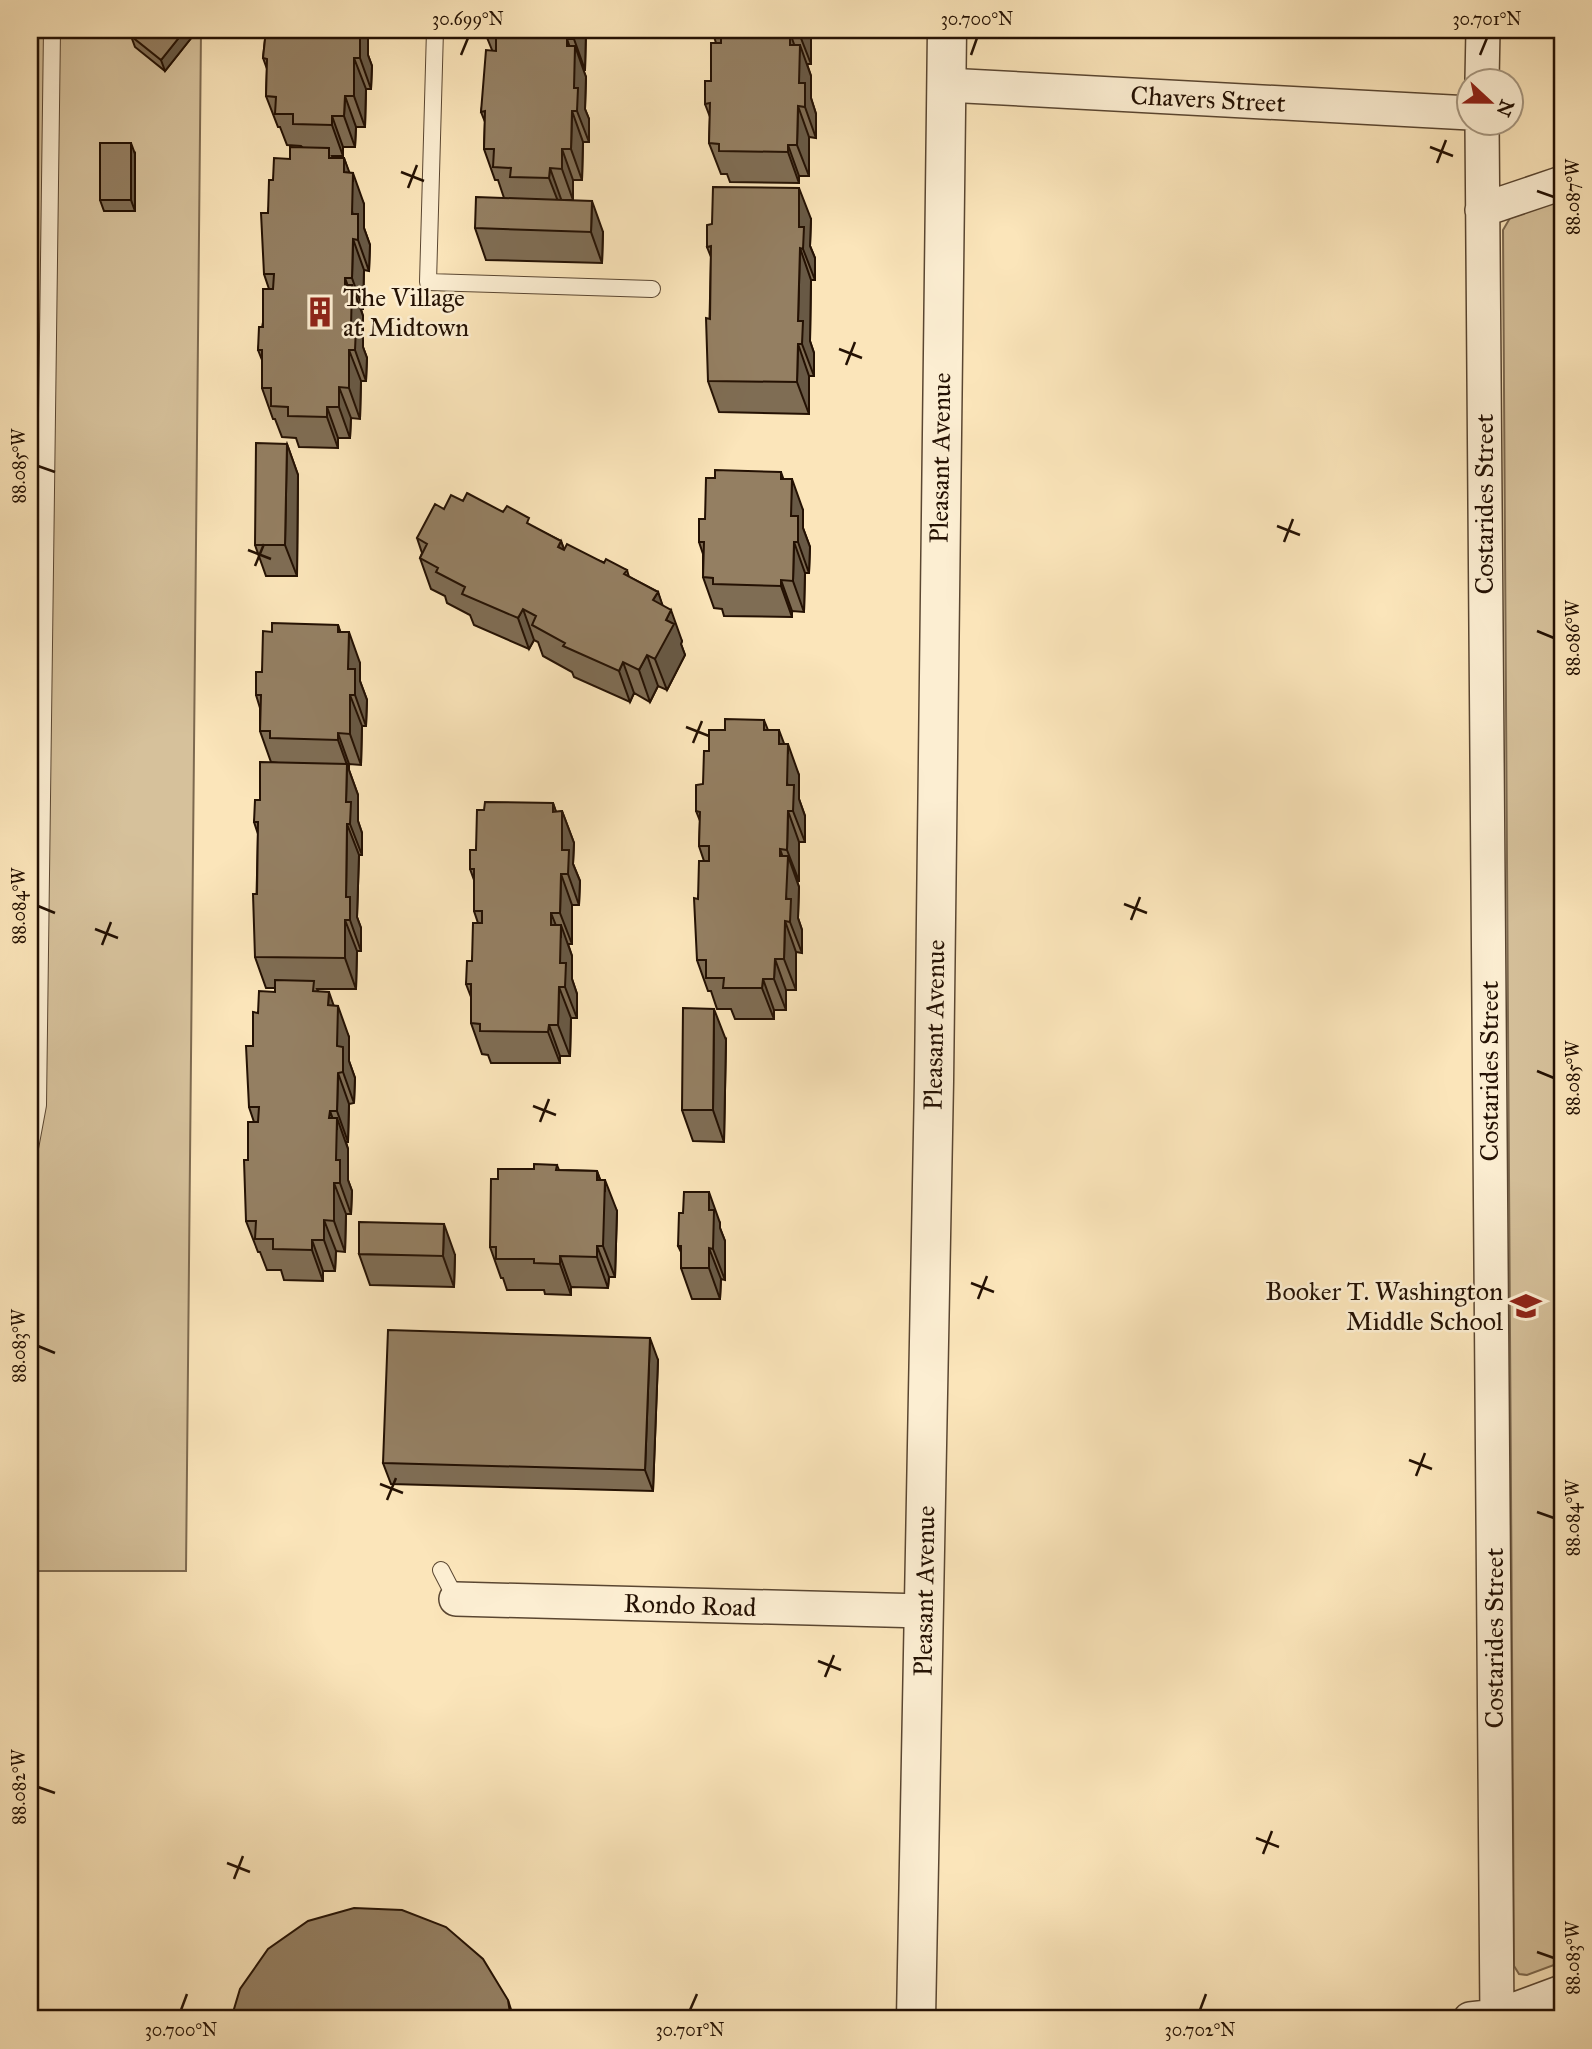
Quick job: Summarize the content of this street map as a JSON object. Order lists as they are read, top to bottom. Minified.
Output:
{"streets":{"street":["Chavers Street","Pleasant Avenue","Costarides Street","Rondo Road"]},"crossings":[["Chavers Street","Pleasant Avenue"],["Pleasant Avenue","Rondo Road"]],"places":{"building":["The Village at Midtown"],"school or university":["Booker T. Washington Middle School"]},"north":"right","coordinates":["30.699°N","30.700°N","30.701°N","88.087°W","88.085°W","88.086°W","88.084°W","88.083°W","88.082°W","30.702°N"]}
